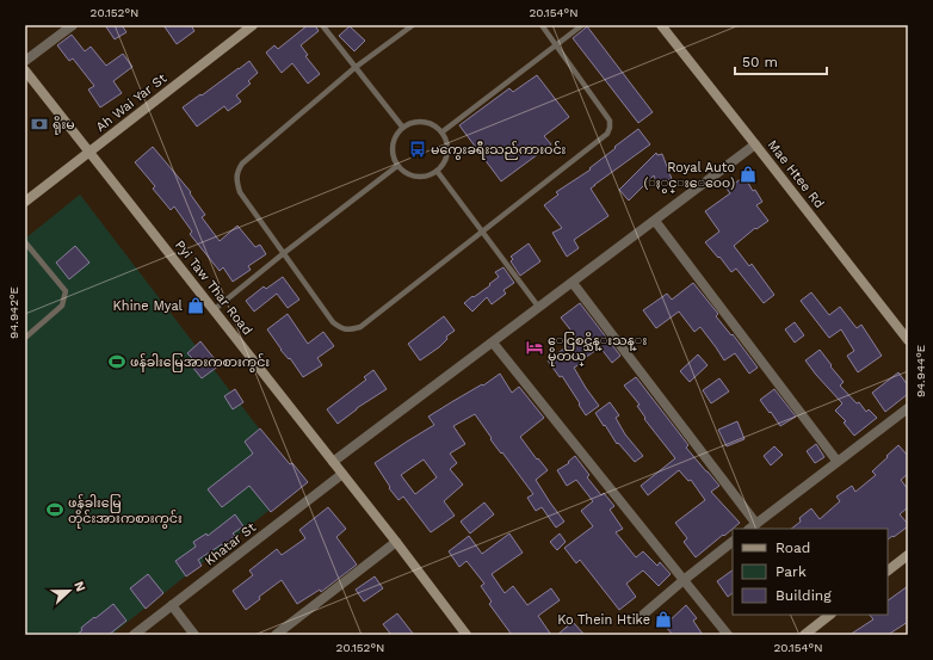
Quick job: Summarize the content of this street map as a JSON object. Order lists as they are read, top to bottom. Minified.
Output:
{"streets":{"street":["Ah Wai Yar St","Mae Htee Rd","Pyi Taw Thar Road","Khatar St"]},"crossings":[["Ah Wai Yar St","Pyi Taw Thar Road"],["Pyi Taw Thar Road","Khatar St"]],"places":{"bank":["ရိုးမ"],"bus stop":["မကွေးခရီးသည်ကားဝင်း"],"shop":["Royal Auto (ႏွင္းေ၀ေ၀)","Khine Myal","Ko Thein Htike"],"hotel":["ေငြစင္သိန္းသန္း မိုတယ္"],"sports":["ဖန်ခါးမြေအားကစားကွင်း","ဖန်ခါးမြေ တိုင်းအားကစားကွင်း"]},"legend":["Road","Park","Building"],"scale_bar":"50 m","north":"right","coordinates":["20.152°N","20.154°N","94.942°E","94.944°E"]}
